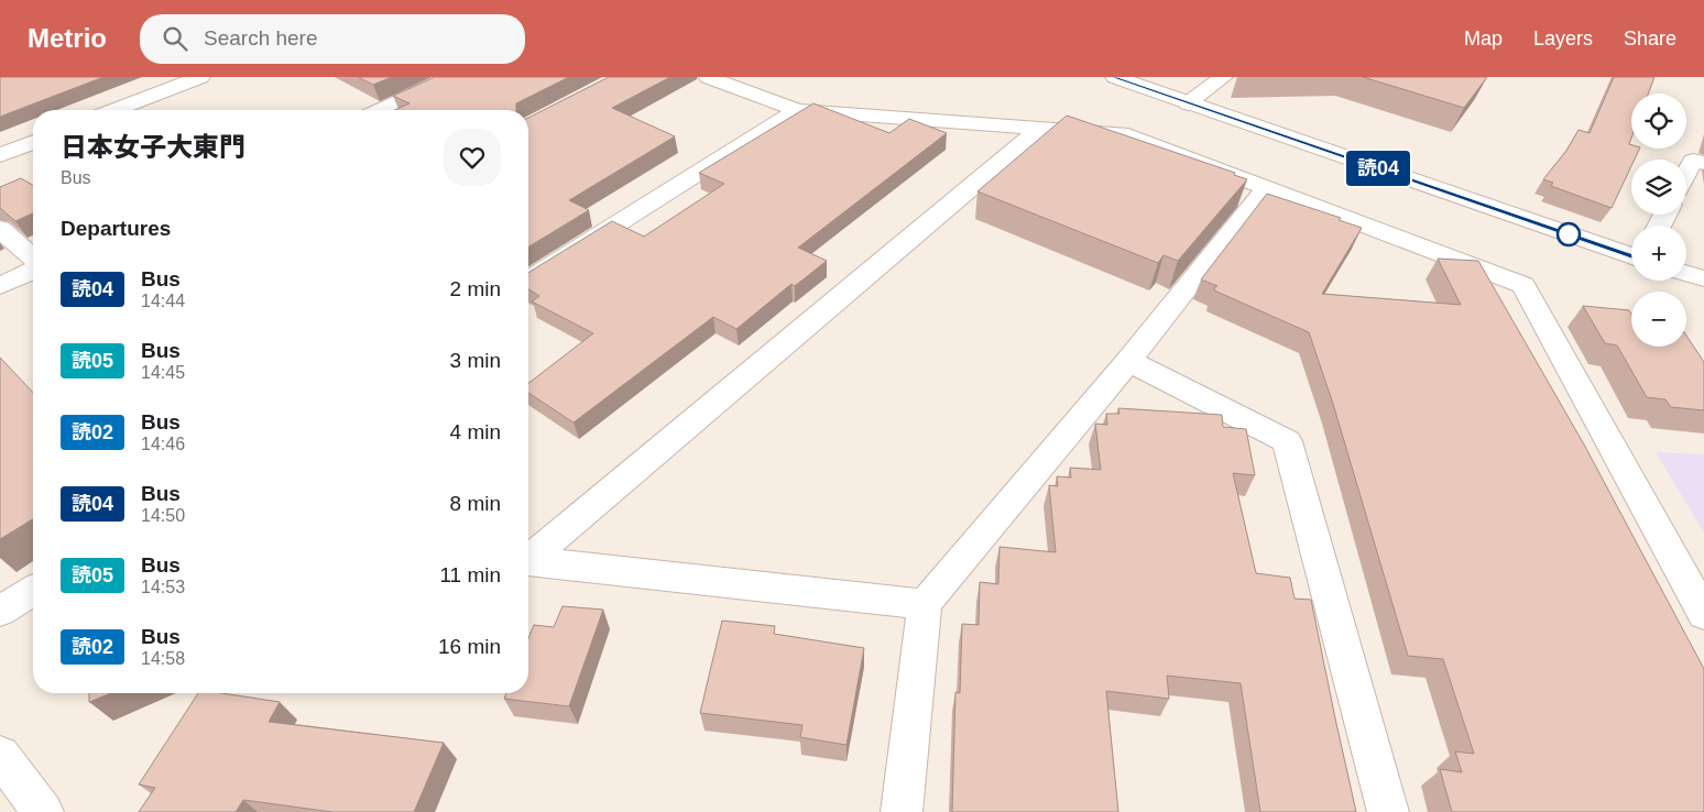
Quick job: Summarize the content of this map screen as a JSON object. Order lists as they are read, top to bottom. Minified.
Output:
{"lines":["bus line 読04"],"page":{"header":"Metrio","search":"Search here","nav":["Map","Layers","Share"],"on_map":"読04","map_buttons":["+","−"],"heading":[["日本女子大東門","Bus"],"Departures"],"list":[{"mark":"読04","name":"Bus","note":"14:44","value":"2 min"},{"mark":"読05","name":"Bus","note":"14:45","value":"3 min"},{"mark":"読02","name":"Bus","note":"14:46","value":"4 min"},{"mark":"読04","name":"Bus","note":"14:50","value":"8 min"},{"mark":"読05","name":"Bus","note":"14:53","value":"11 min"},{"mark":"読02","name":"Bus","note":"14:58","value":"16 min"}]}}
